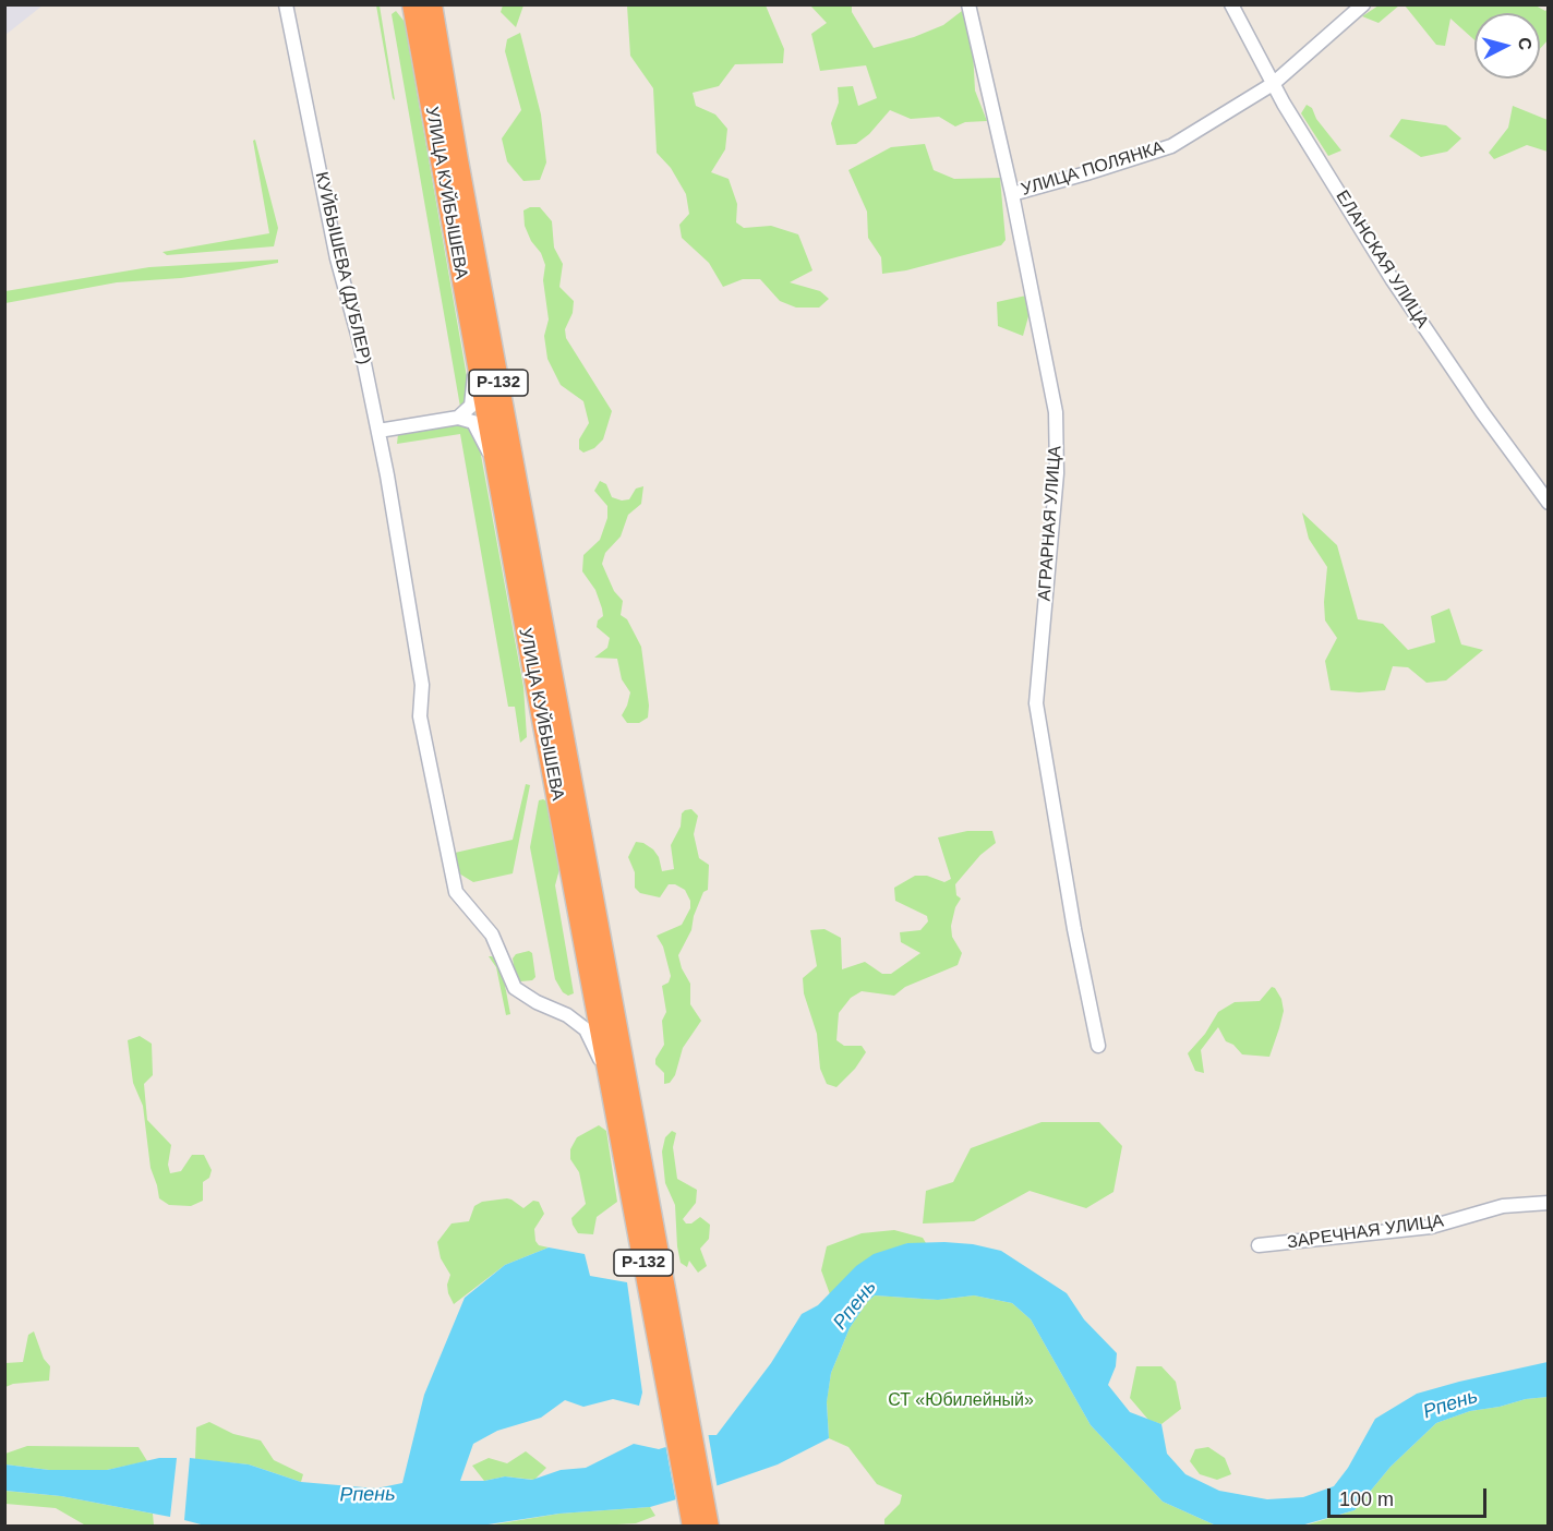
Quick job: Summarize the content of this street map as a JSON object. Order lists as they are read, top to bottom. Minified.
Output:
{"streets":{"highway":["УЛИЦА КУЙБЫШЕВА","Р-132"],"street":["УЛИЦА ПОЛЯНКА","ЕЛАНСКАЯ УЛИЦА","КУЙБЫШЕВА (ДУБЛЕР)","АГРАРНАЯ УЛИЦА","ЗАРЕЧНАЯ УЛИЦА"]},"crossings":[["УЛИЦА ПОЛЯНКА","ЕЛАНСКАЯ УЛИЦА"],["УЛИЦА ПОЛЯНКА","АГРАРНАЯ УЛИЦА"],["УЛИЦА КУЙБЫШЕВА","КУЙБЫШЕВА (ДУБЛЕР)"],["УЛИЦА КУЙБЫШЕВА","Р-132"]],"water":["Рпень"],"parks":["СТ «Юбилейный»"],"scale_bar":"100 m","north":"right"}
